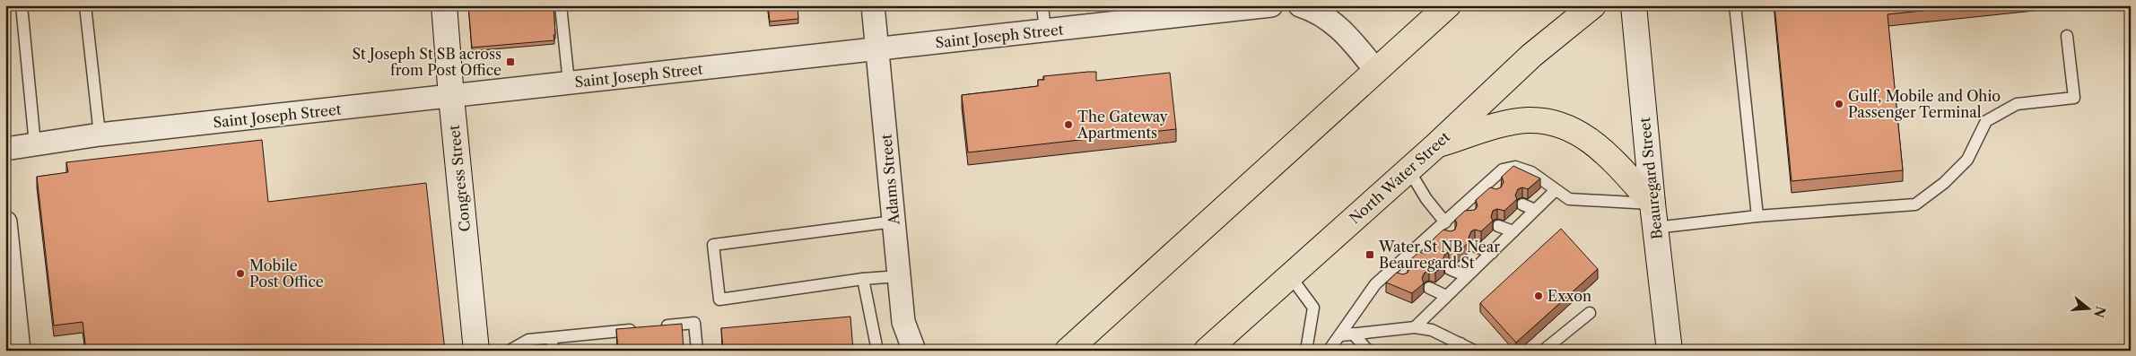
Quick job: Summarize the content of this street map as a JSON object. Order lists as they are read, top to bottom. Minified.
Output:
{"streets":{"highway":["North Water Street"],"street":["Saint Joseph Street","Congress Street","Beauregard Street","Adams Street"]},"crossings":[["Saint Joseph Street","Congress Street"],["Saint Joseph Street","Adams Street"]],"places":{"transit":["St Joseph St SB across from Post Office","Water St NB Near Beauregard St"],"other":["Gulf, Mobile and Ohio Passenger Terminal","The Gateway Apartments","Mobile Post Office","Exxon"]},"north":"right"}
